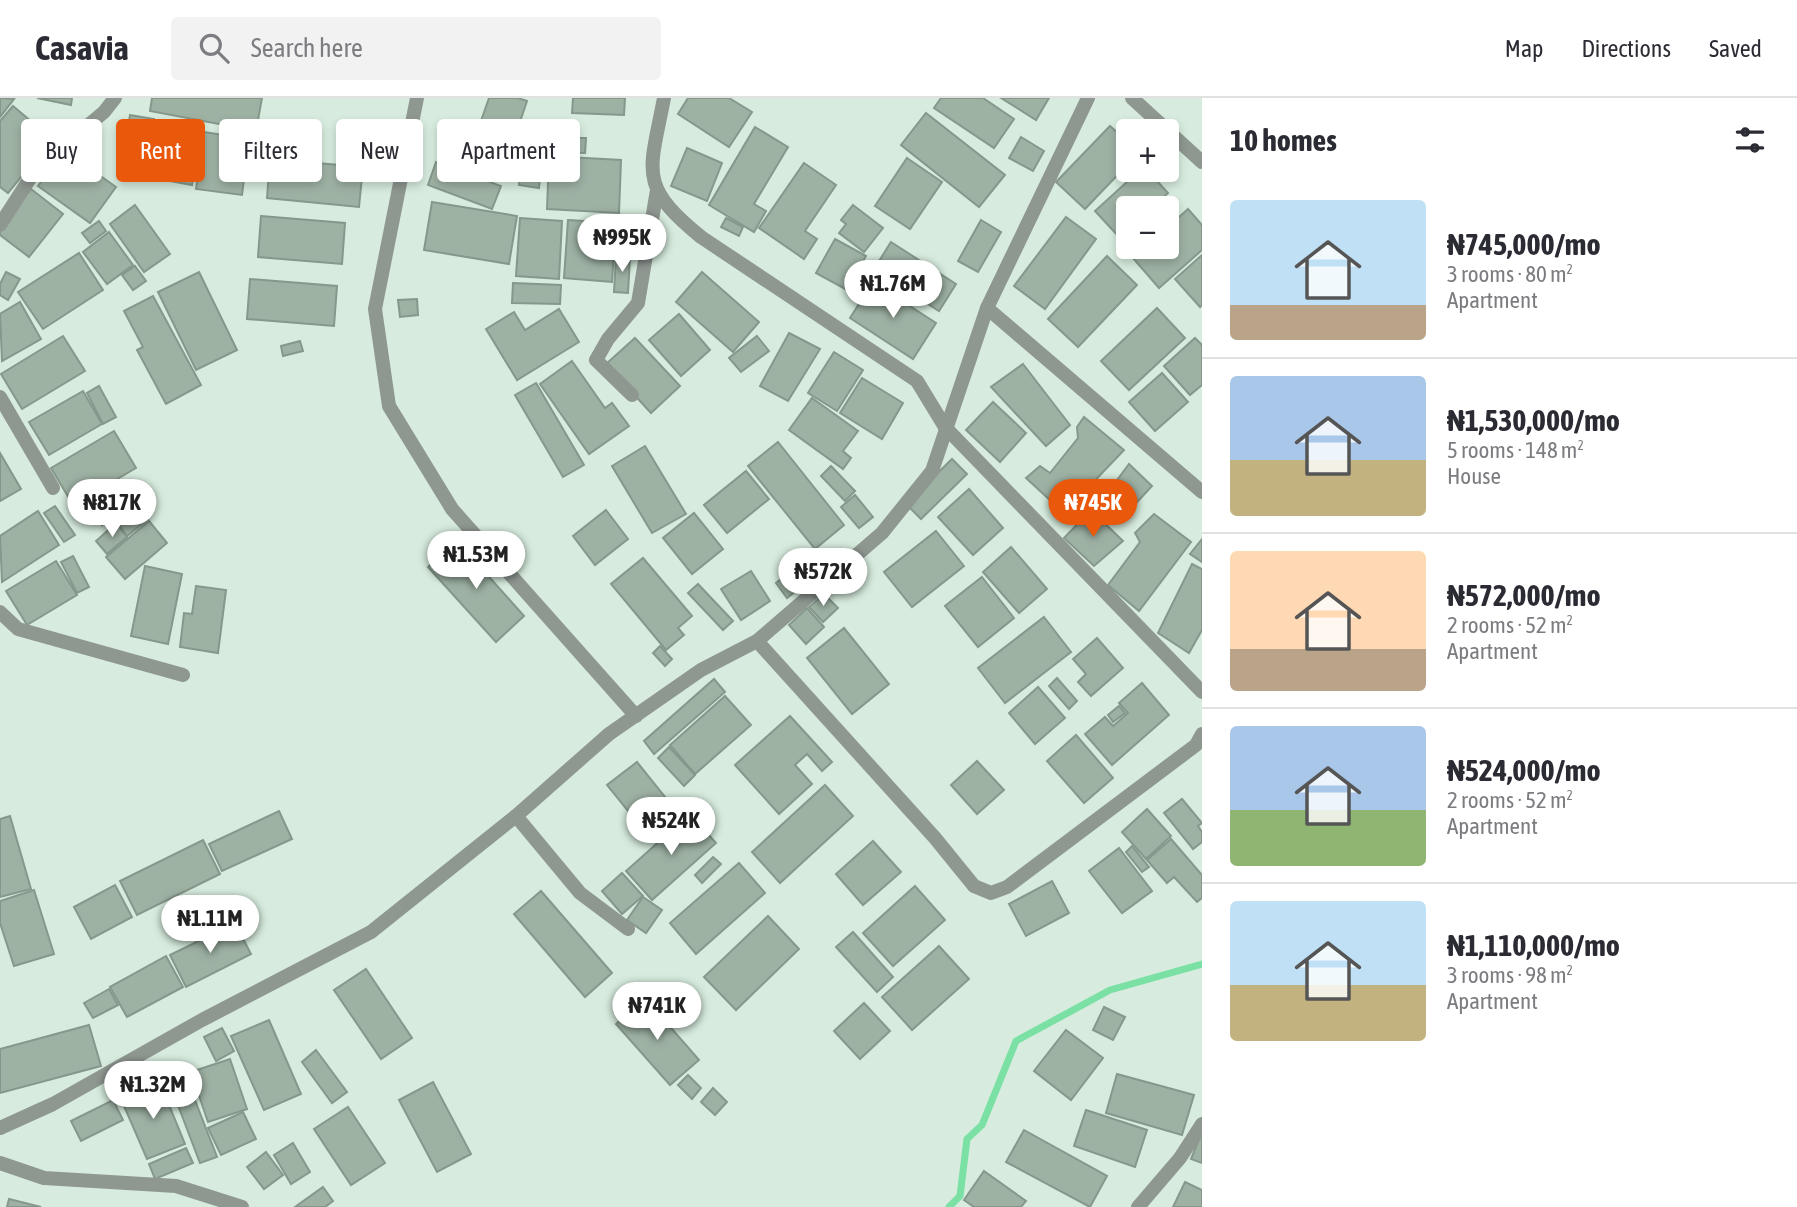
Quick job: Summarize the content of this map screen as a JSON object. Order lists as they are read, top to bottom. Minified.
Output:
{"page":{"header":"Casavia","search":"Search here","nav":["Map","Directions","Saved"],"heading":"10 homes","map_buttons":["+","−"],"chip":["Buy","Rent","Filters","New","Apartment"],"list":[{"name":"₦745,000/mo","note":"3 rooms · 80 m² · Apartment"},{"name":"₦1,530,000/mo","note":"5 rooms · 148 m² · House"},{"name":"₦572,000/mo","note":"2 rooms · 52 m² · Apartment"},{"name":"₦524,000/mo","note":"2 rooms · 52 m² · Apartment"},{"name":"₦1,110,000/mo","note":"3 rooms · 98 m² · Apartment"}],"price":["₦995K","₦1.76M","₦817K","₦745K","₦1.53M","₦572K","₦524K","₦1.11M","₦741K","₦1.32M"]}}
